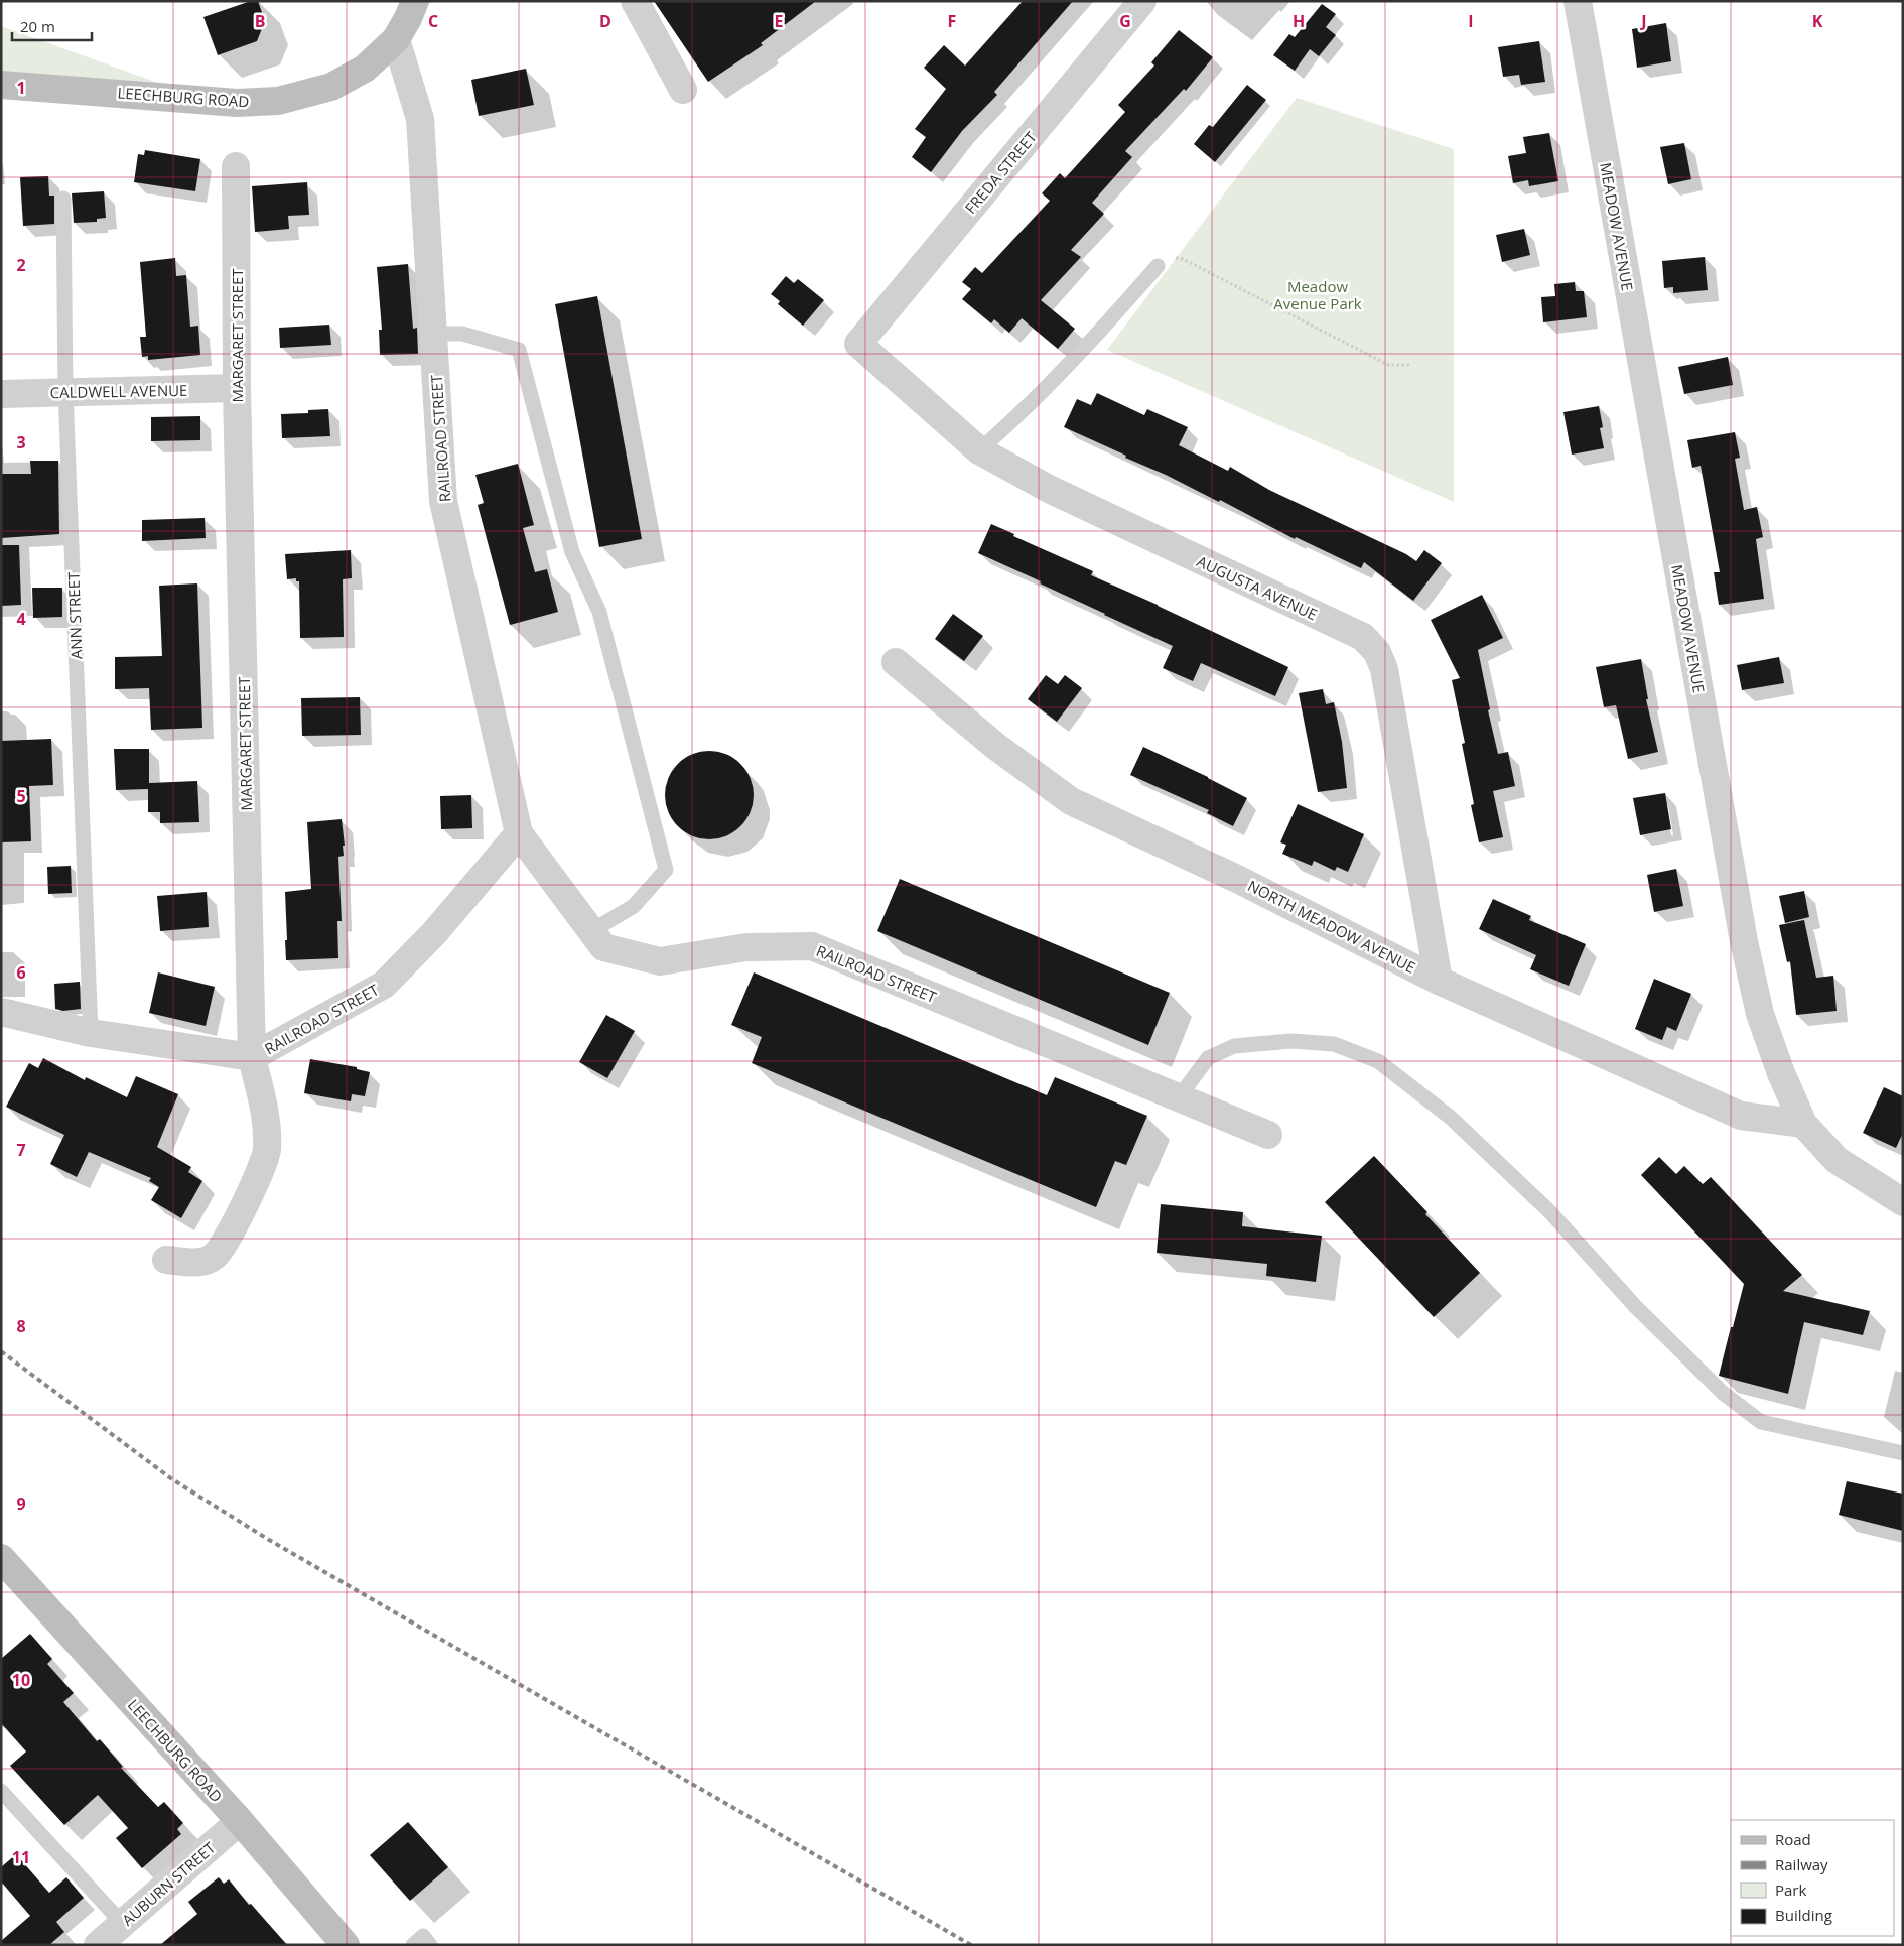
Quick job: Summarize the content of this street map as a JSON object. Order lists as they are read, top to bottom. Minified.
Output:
{"streets":{"street":["LEECHBURG ROAD","FREDA STREET","MEADOW AVENUE","MARGARET STREET","CALDWELL AVENUE","RAILROAD STREET","AUGUSTA AVENUE","NORTH MEADOW AVENUE","AUBURN STREET"],"lane":["ANN STREET"]},"crossings":[["LEECHBURG ROAD","RAILROAD STREET"],["LEECHBURG ROAD","AUBURN STREET"],["FREDA STREET","AUGUSTA AVENUE"],["MEADOW AVENUE","NORTH MEADOW AVENUE"],["MARGARET STREET","CALDWELL AVENUE"],["MARGARET STREET","RAILROAD STREET"],["CALDWELL AVENUE","ANN STREET"],["RAILROAD STREET","ANN STREET"],["AUGUSTA AVENUE","NORTH MEADOW AVENUE"]],"parks":["Meadow Avenue Park"],"legend":["Road","Railway","Park","Building"],"scale_bar":"20 m","grid":{"columns":["B","C","D","E","F","G","H","I","J","K"],"rows":["1","2","3","4","5","6","7","8","9","10","11"]}}
